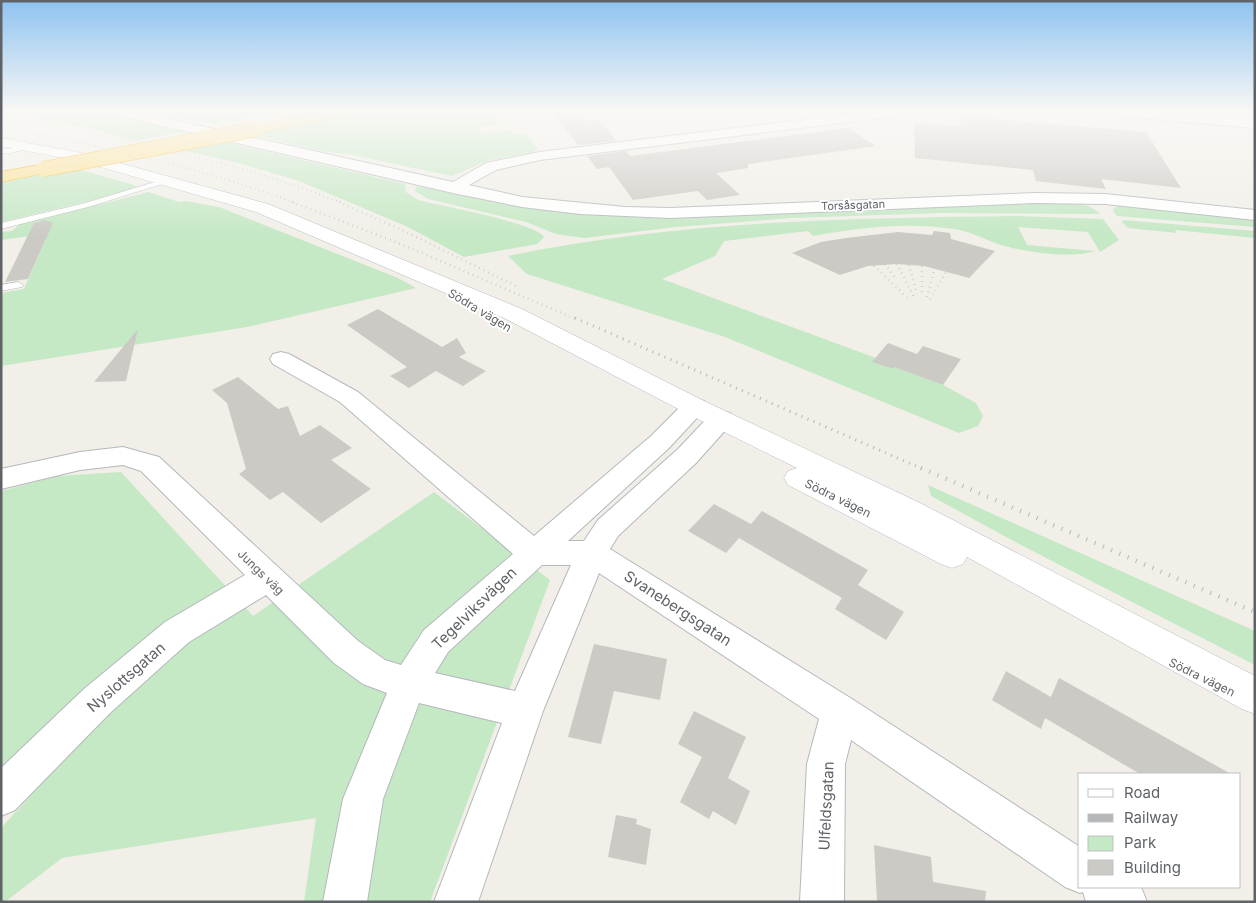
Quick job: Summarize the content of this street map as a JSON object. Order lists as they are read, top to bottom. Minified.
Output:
{"streets":{"main road":["Södra vägen"],"street":["Torsåsgatan","Jungs väg","Tegelviksvägen","Svanebergsgatan","Nyslottsgatan","Ulfeldsgatan"]},"crossings":[["Södra vägen","Tegelviksvägen"],["Jungs väg","Tegelviksvägen"],["Jungs väg","Nyslottsgatan"],["Svanebergsgatan","Ulfeldsgatan"]],"legend":["Road","Railway","Park","Building"]}
